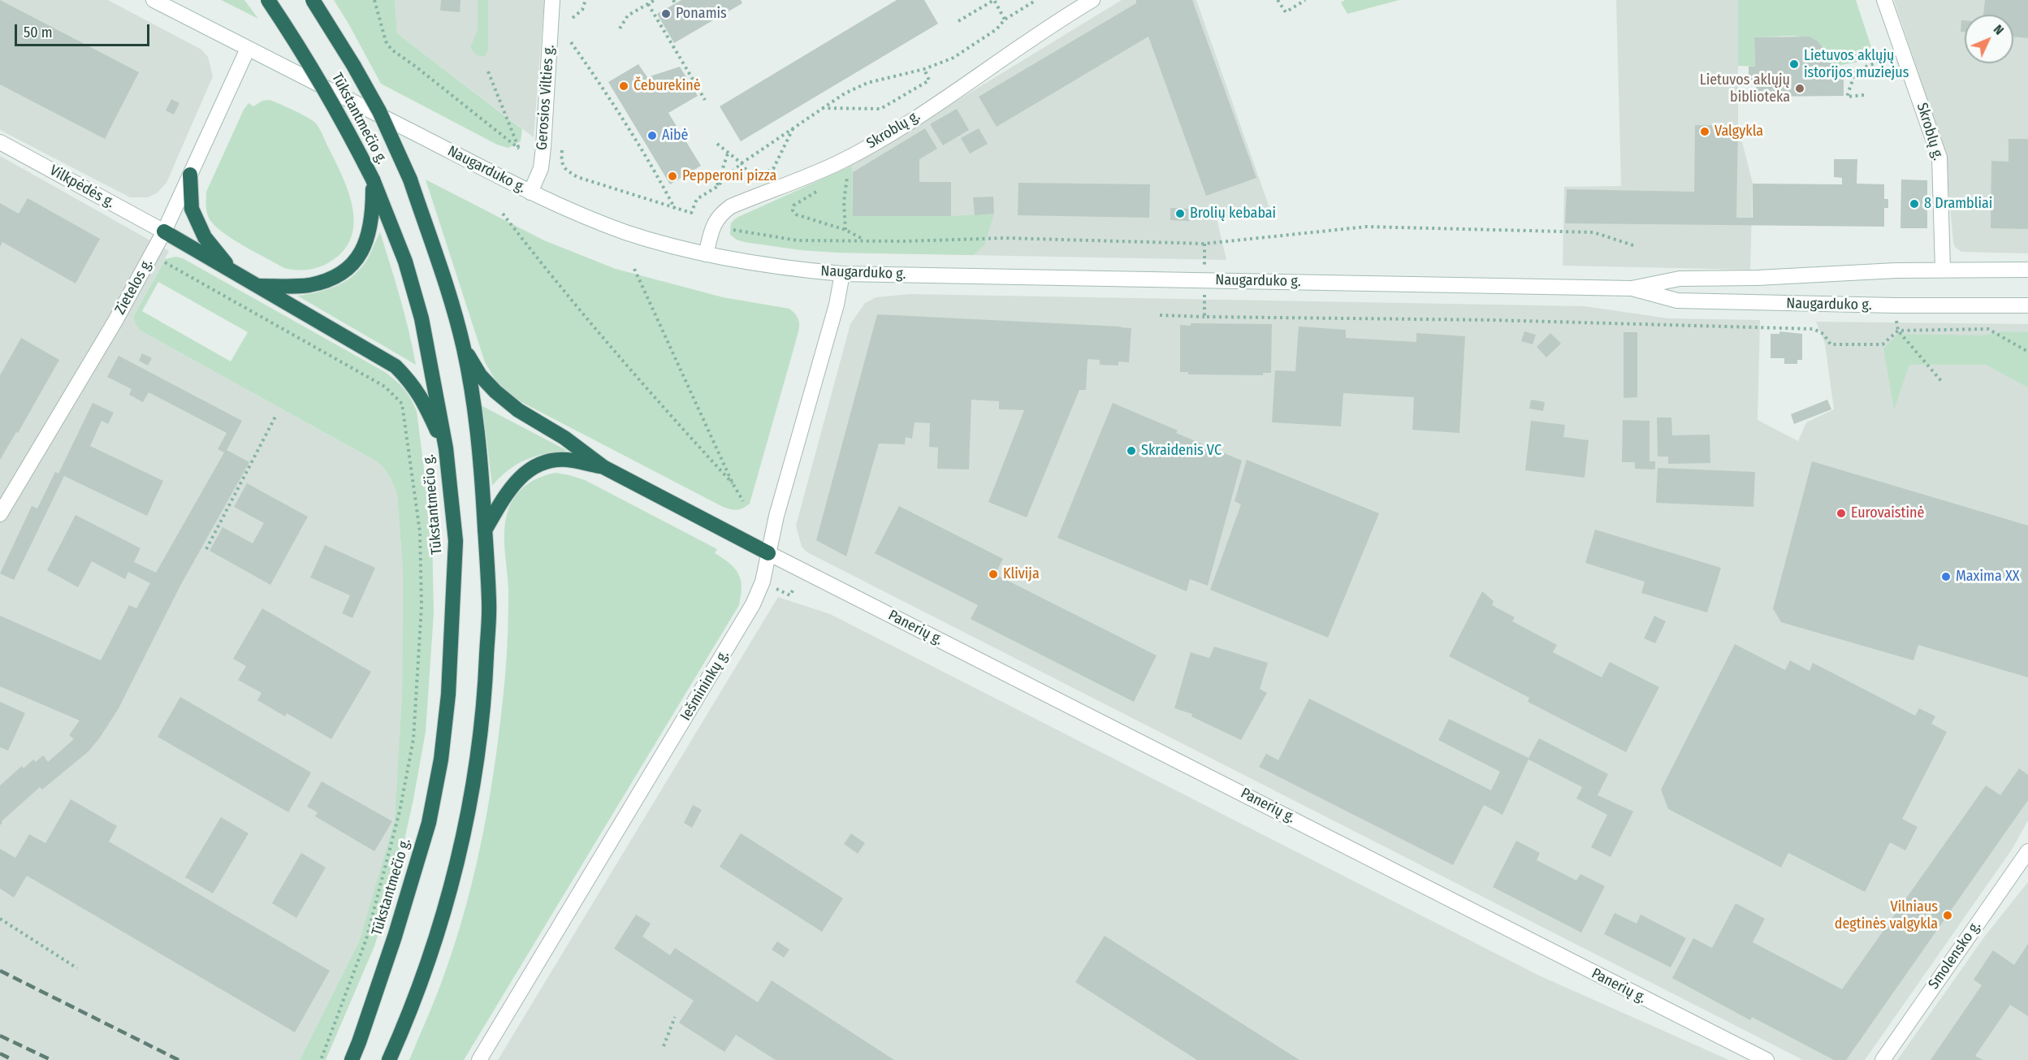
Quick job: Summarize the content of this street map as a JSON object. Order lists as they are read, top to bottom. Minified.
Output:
{"streets":{"highway":["Tūkstantmečio g."],"street":["Gerosios Vilties g.","Skroblų g.","Naugarduko g.","Vilkpėdės g.","Zietelos g.","Panerių g.","Iešmininkų g.","Smolensko g."]},"crossings":[["Gerosios Vilties g.","Naugarduko g."],["Skroblų g.","Naugarduko g."],["Naugarduko g.","Zietelos g."],["Naugarduko g.","Iešmininkų g."],["Vilkpėdės g.","Zietelos g."],["Panerių g.","Iešmininkų g."]],"places":["Ponamis","Lietuvos aklųjų istorijos muziejus","Čeburekinė","Lietuvos aklųjų biblioteka","Valgykla","Aibė","Pepperoni pizza","8 Drambliai","Brolių kebabai","Skraidenis VC","Eurovaistinė","Klivija","Maxima XX","Vilniaus degtinės valgykla"],"scale_bar":"50 m","north":"top right"}
